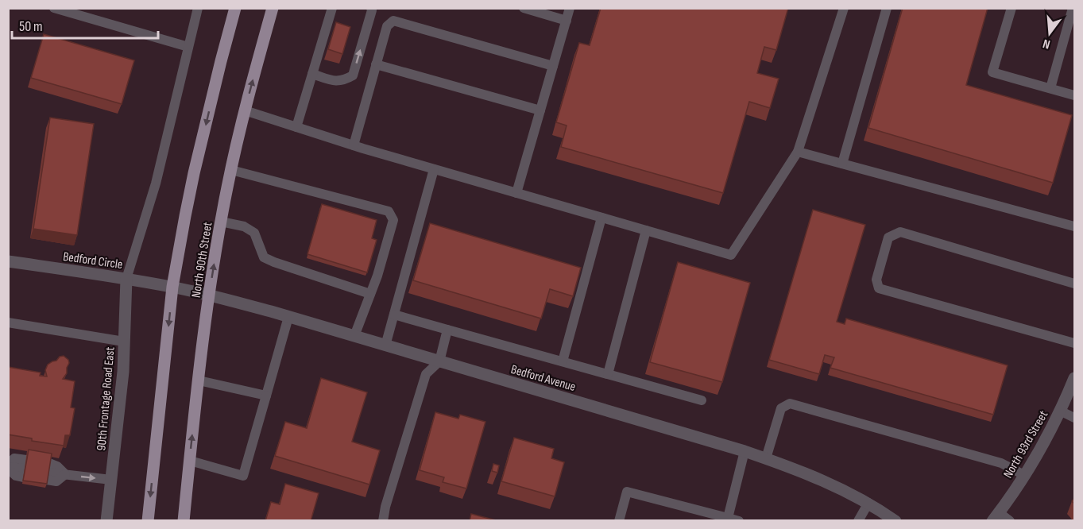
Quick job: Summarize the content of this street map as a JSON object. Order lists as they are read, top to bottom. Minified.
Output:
{"streets":{"main road":["North 90th Street"],"street":["Bedford Circle","Bedford Avenue","90th Frontage Road East","North 93rd Street"]},"crossings":[["Bedford Circle","North 90th Street"],["Bedford Circle","Bedford Avenue"],["Bedford Circle","90th Frontage Road East"],["North 90th Street","Bedford Avenue"]],"scale_bar":"50 m","north":"bottom"}
